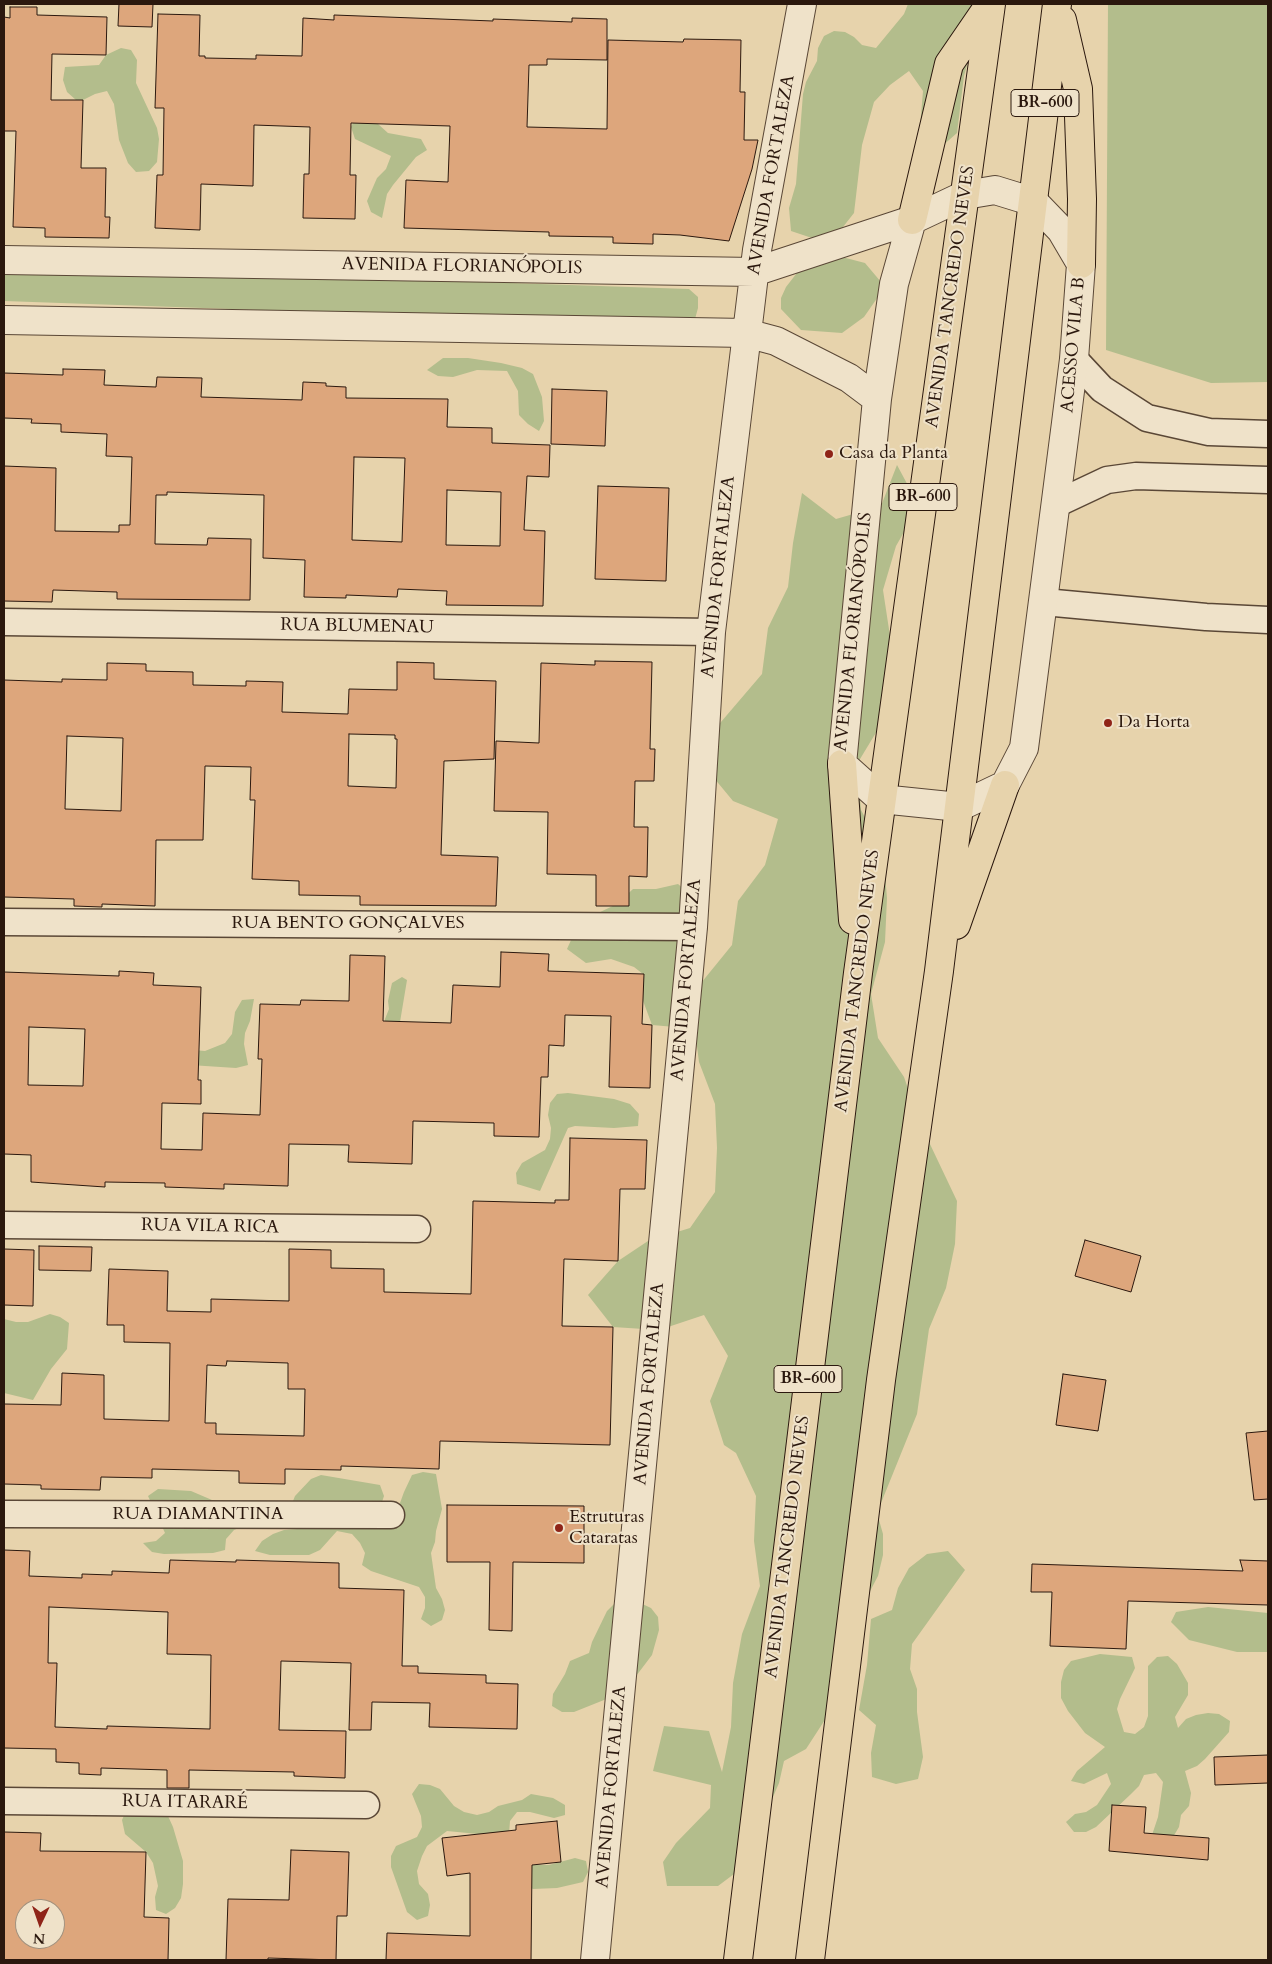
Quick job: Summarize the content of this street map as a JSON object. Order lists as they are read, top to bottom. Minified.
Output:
{"streets":{"main road":["BR-600","AVENIDA TANCREDO NEVES"],"street":["AVENIDA FORTALEZA","AVENIDA FLORIANÓPOLIS","ACESSO VILA B","RUA BLUMENAU","RUA BENTO GONÇALVES","RUA VILA RICA","RUA DIAMANTINA","RUA ITARARÉ"]},"crossings":[["BR-600","AVENIDA FLORIANÓPOLIS"],["BR-600","ACESSO VILA B"],["AVENIDA FORTALEZA","AVENIDA FLORIANÓPOLIS"],["AVENIDA FORTALEZA","RUA BLUMENAU"],["AVENIDA FORTALEZA","RUA BENTO GONÇALVES"],["AVENIDA FLORIANÓPOLIS","AVENIDA TANCREDO NEVES"],["AVENIDA FLORIANÓPOLIS","ACESSO VILA B"]],"places":["Casa da Planta","Da Horta","Estruturas Cataratas"],"north":"bottom"}
